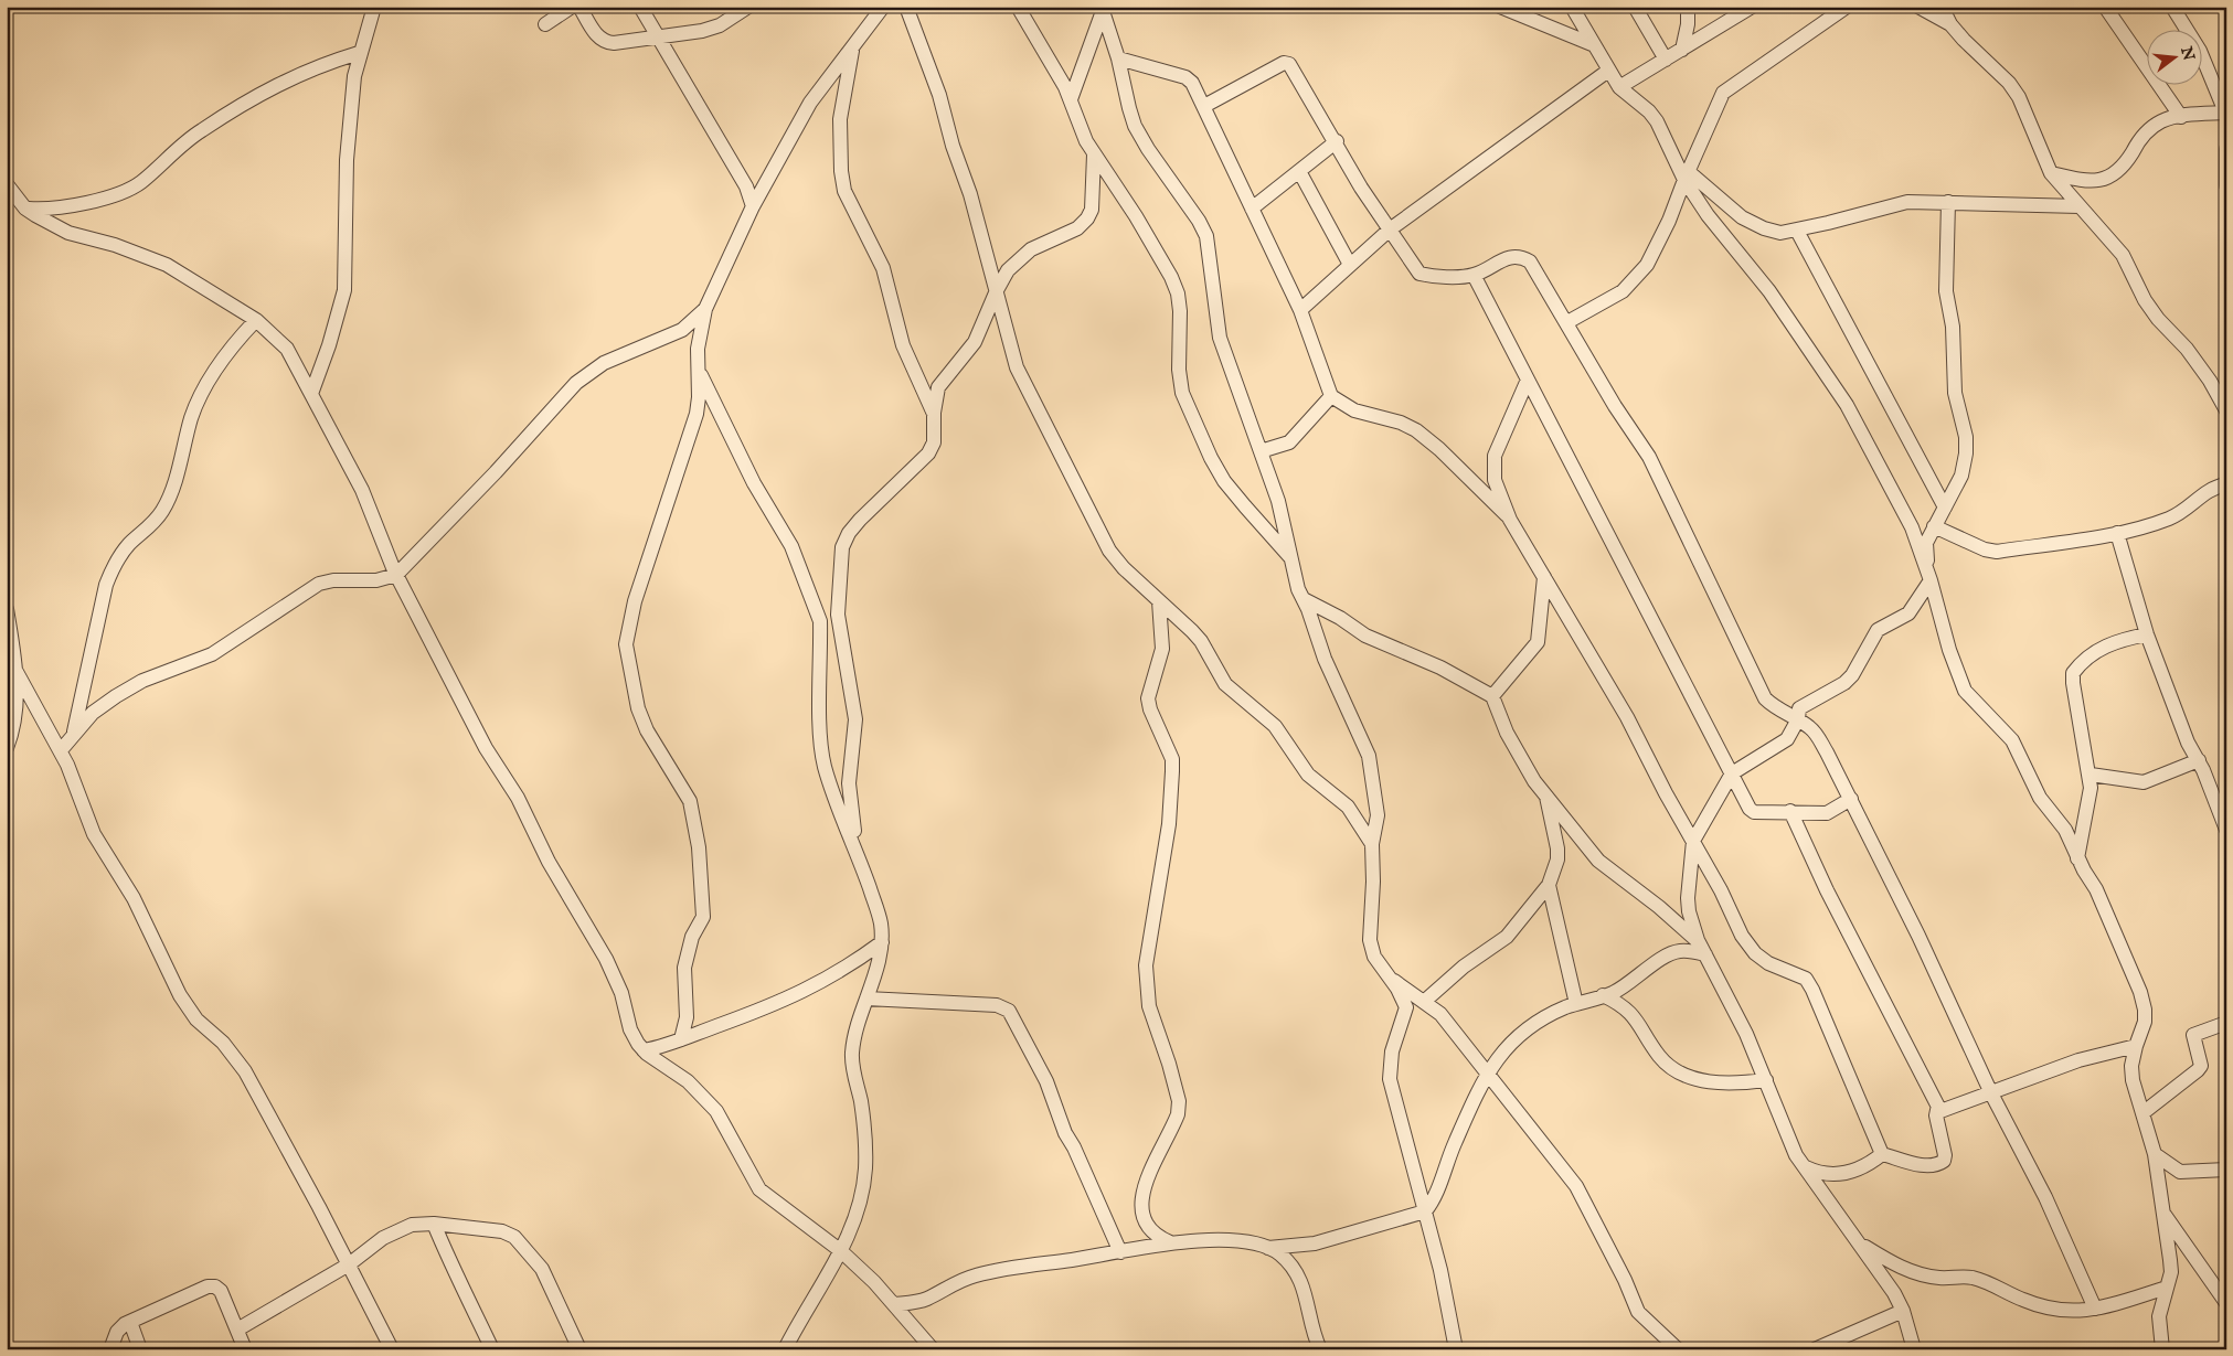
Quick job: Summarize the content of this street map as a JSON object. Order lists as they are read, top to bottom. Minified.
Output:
{"north":"right"}
